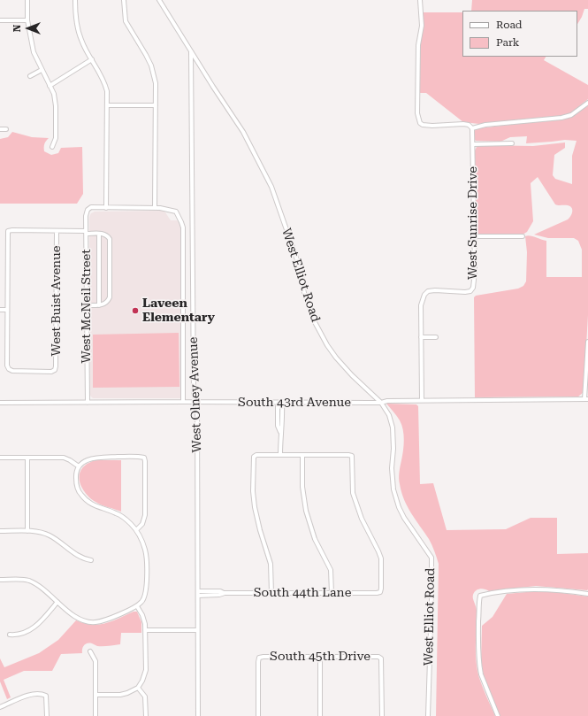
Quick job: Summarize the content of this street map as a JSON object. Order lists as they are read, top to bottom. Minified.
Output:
{"streets":{"street":["West Sunrise Drive","West Elliot Road","West Buist Avenue","West McNeil Street","West Olney Avenue","South 43rd Avenue","South 44th Lane","South 45th Drive"]},"crossings":[["West Sunrise Drive","South 43rd Avenue"],["West Elliot Road","West Olney Avenue"],["West Elliot Road","South 43rd Avenue"],["West McNeil Street","South 43rd Avenue"],["West Olney Avenue","South 43rd Avenue"],["West Olney Avenue","South 44th Lane"]],"places":["Laveen Elementary"],"legend":["Road","Park"],"north":"left"}
